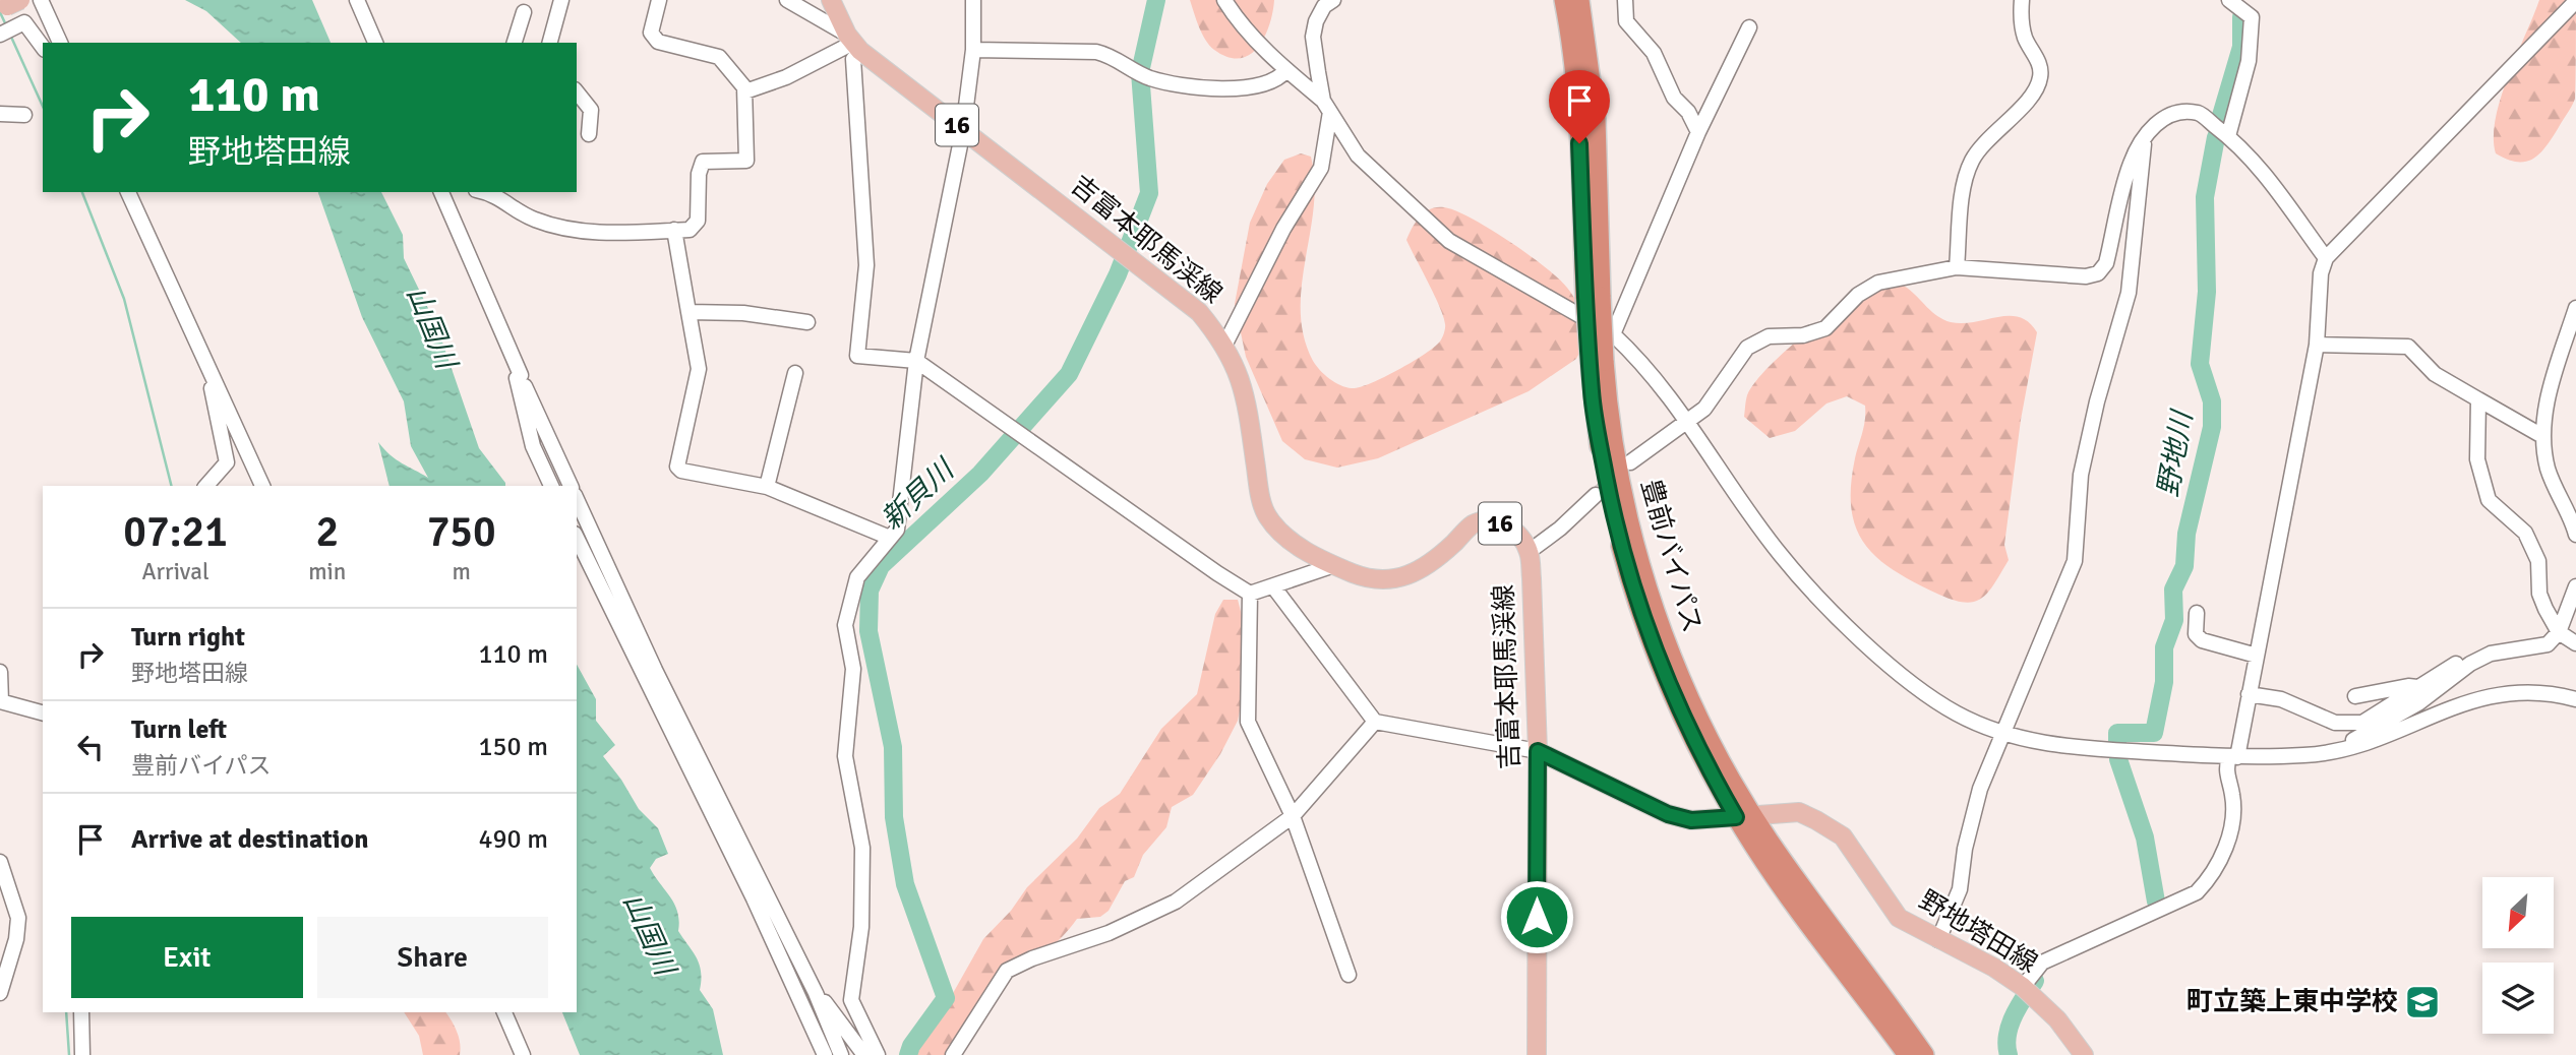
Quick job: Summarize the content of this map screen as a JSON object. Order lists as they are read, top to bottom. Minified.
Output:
{"streets":{"highway":["豊前バイパス"],"main road":["16","吉富本耶馬渓線","野地塔田線"]},"crossings":[["吉富本耶馬渓線","野地塔田線"],["豊前バイパス","野地塔田線"]],"water":["山国川","野地川","新貝川"],"places":{"school or university":["町立築上東中学校"]},"north":"bottom left","page":{"turn":["110 m","野地塔田線"],"eta":["07:21","Arrival","2","min","750","m"],"list":[{"name":"Turn right","note":"野地塔田線","value":"110 m"},{"name":"Turn left","note":"豊前バイパス","value":"150 m"},{"name":"Arrive at destination","value":"490 m"}],"buttons":["Exit","Share"]}}
